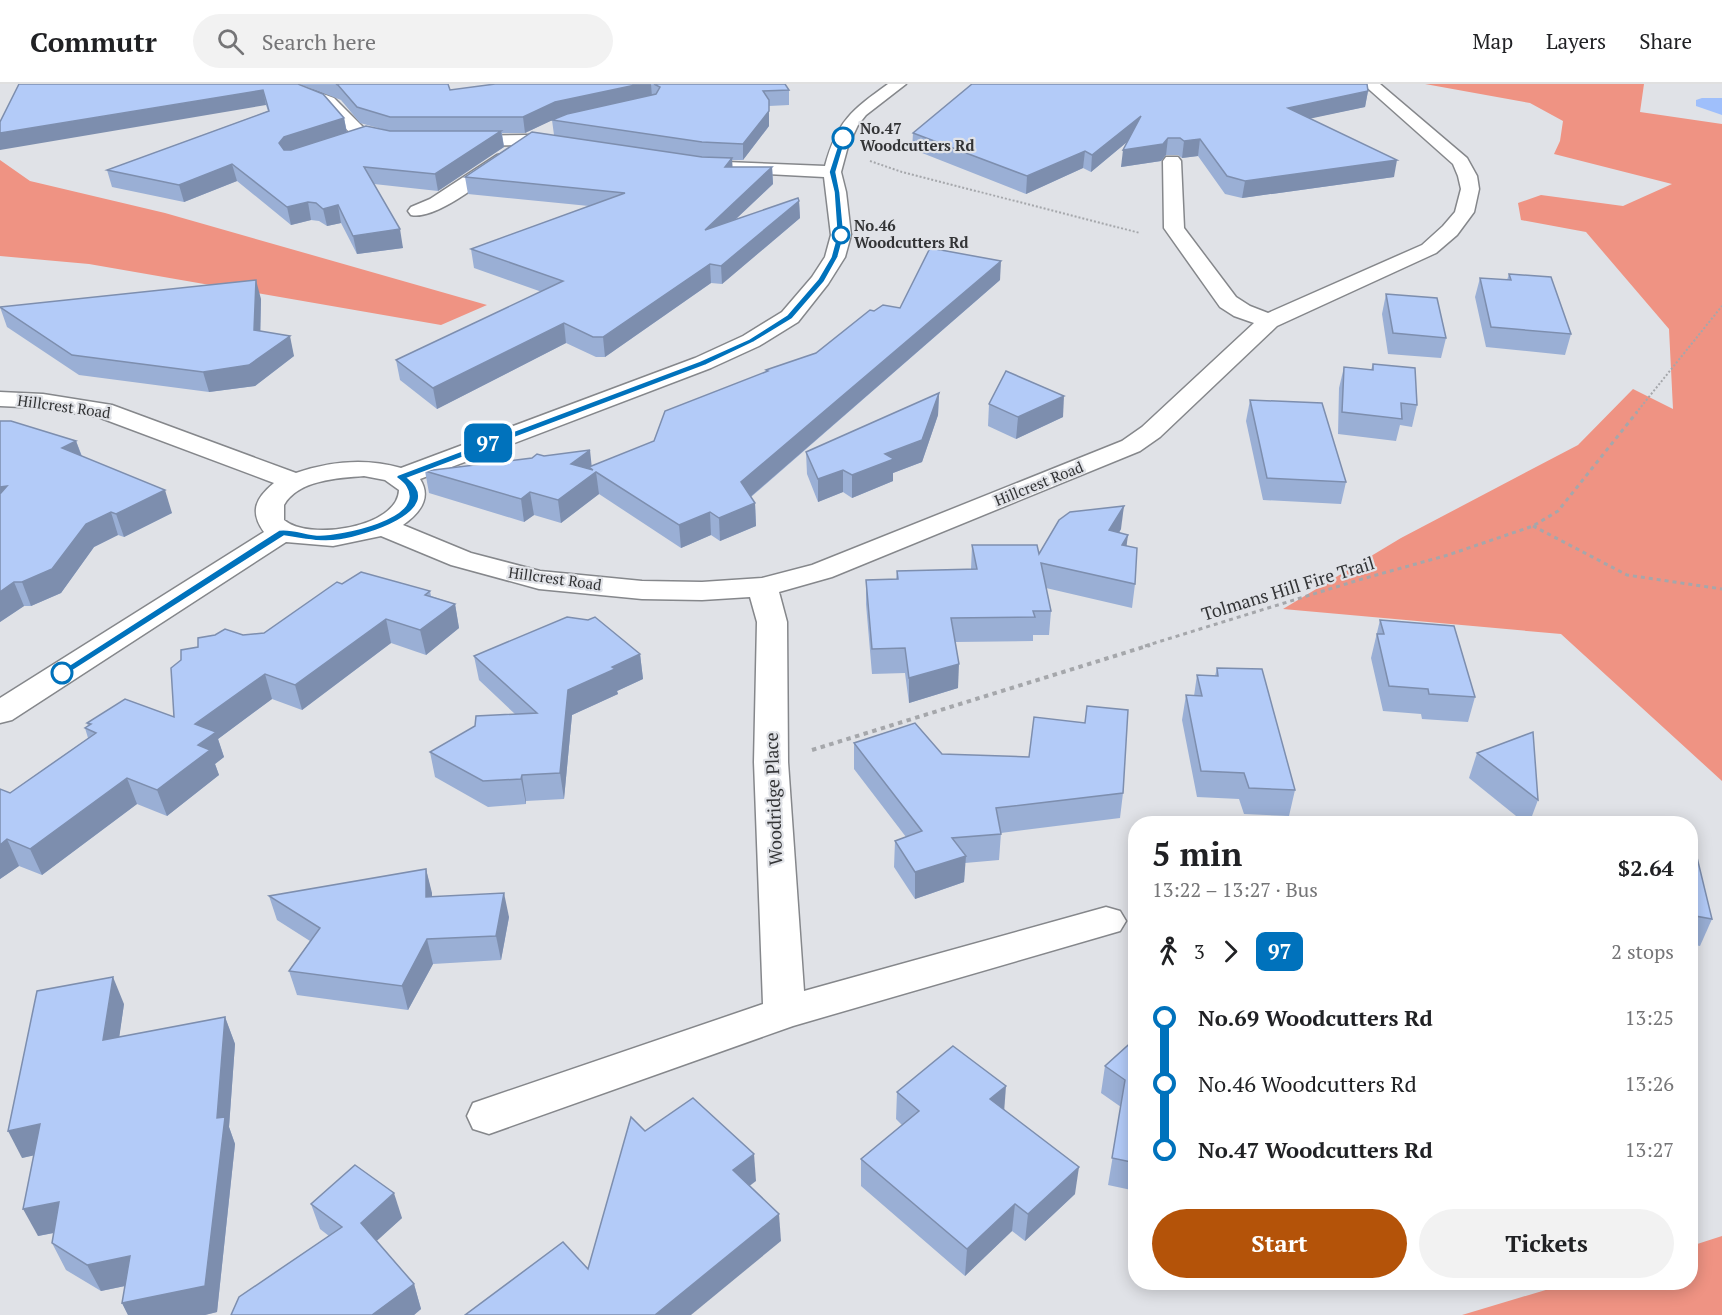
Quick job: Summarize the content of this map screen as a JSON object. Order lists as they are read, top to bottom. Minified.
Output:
{"streets":{"street":["Hillcrest Road","Woodridge Place"],"path":["Tolmans Hill Fire Trail"]},"crossings":[["Hillcrest Road","Woodridge Place"],["Tolmans Hill Fire Trail","Woodridge Place"]],"places":["No.47 Woodcutters Rd","No.46 Woodcutters Rd"],"lines":["bus line 97"],"page":{"header":"Commutr","search":"Search here","nav":["Map","Layers","Share"],"on_map":"97","heading":["5 min","13:22 – 13:27 · Bus","$2.64"],"legs":["3","97","2 stops"],"list":[{"name":"No.69 Woodcutters Rd","value":"13:25"},{"name":"No.46 Woodcutters Rd","value":"13:26"},{"name":"No.47 Woodcutters Rd","value":"13:27"}],"buttons":["Start","Tickets"]}}
